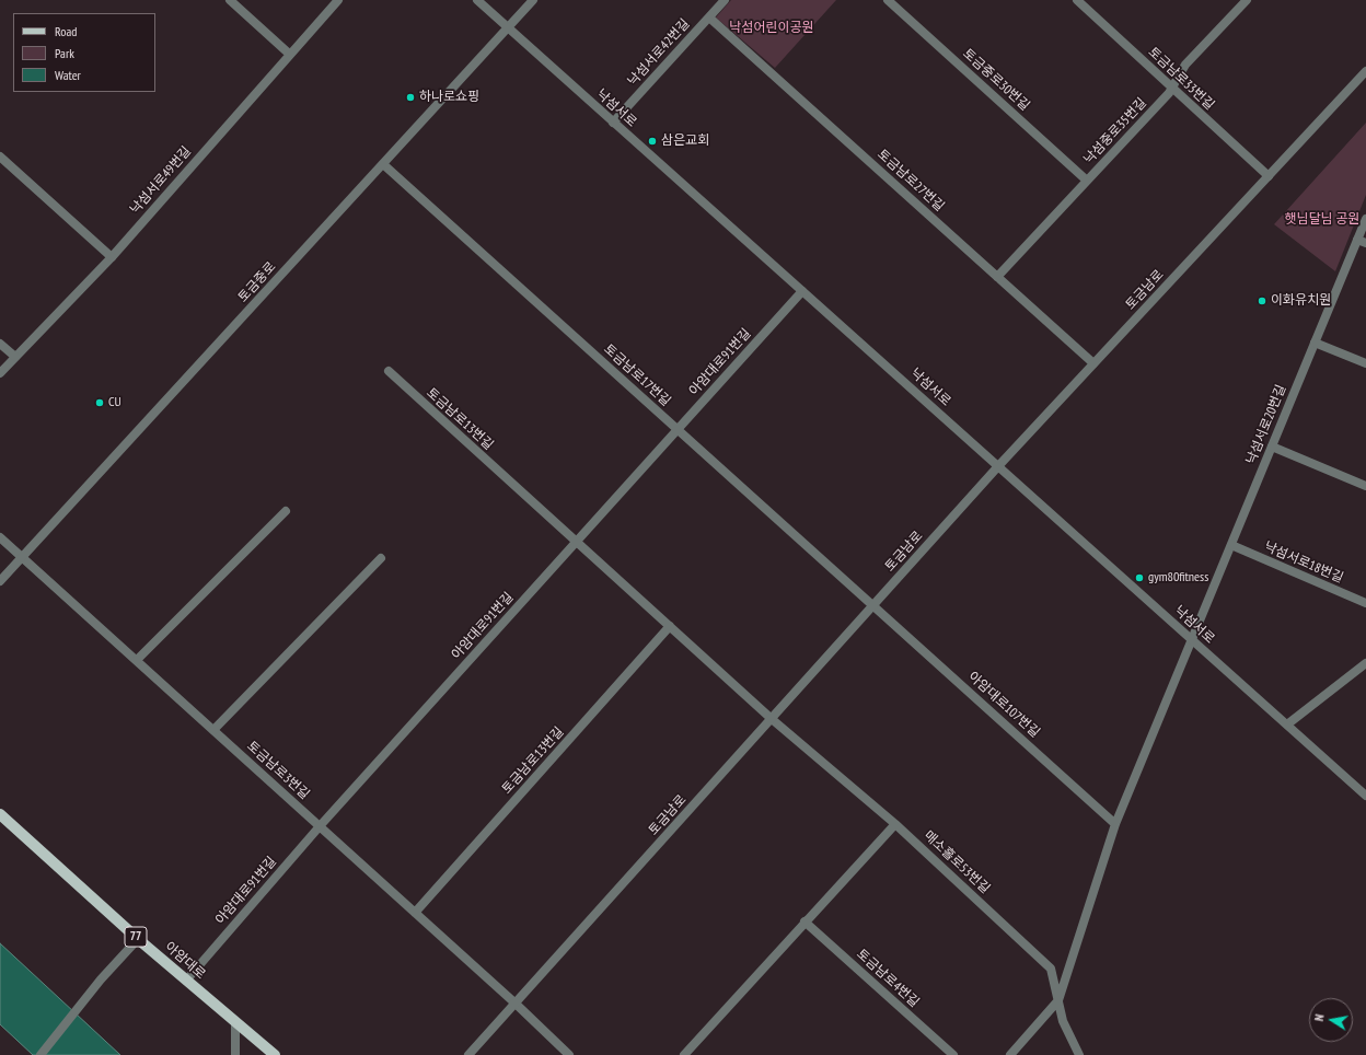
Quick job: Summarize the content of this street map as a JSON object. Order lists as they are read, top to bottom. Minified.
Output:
{"streets":{"main road":["77","아암대로"],"street":["낙섬서로42번길","토금남로33번길","토금중로30번길","낙섬서로","낙섬중로35번길","낙섬서로49번길","토금남로27번길","토금중로","토금남로","아암대로91번길","토금남로17번길","토금남로13번길","낙섬서로20번길","낙섬서로18번길","아암대로107번길","토금남로3번길","매소홀로53번길","토금남로4번길"]},"crossings":[["낙섬서로42번길","낙섬서로"],["낙섬서로42번길","토금남로27번길"],["토금남로33번길","낙섬중로35번길"],["토금남로33번길","토금남로"],["토금중로30번길","낙섬중로35번길"],["낙섬서로","토금중로"],["낙섬서로","토금남로"],["낙섬서로","아암대로91번길"],["낙섬서로","낙섬서로20번길"],["낙섬중로35번길","토금남로27번길"],["토금남로27번길","토금남로"],["토금중로","토금남로17번길"],["토금중로","토금남로3번길"],["토금남로","토금남로17번길"],["토금남로","토금남로13번길"],["토금남로","아암대로107번길"],["토금남로","토금남로3번길"],["토금남로","매소홀로53번길"],["아암대로91번길","토금남로17번길"],["아암대로91번길","토금남로13번길"],["아암대로91번길","토금남로3번길"],["아암대로91번길","아암대로"],["토금남로17번길","아암대로107번길"],["토금남로13번길","토금남로3번길"],["토금남로13번길","매소홀로53번길"],["낙섬서로20번길","낙섬서로18번길"]],"parks":["낙섬어린이공원","햇님달님 공원"],"places":["하나로쇼핑","삼은교회","이화유치원","CU","gym80fitness"],"legend":["Road","Park","Water"],"north":"left"}
